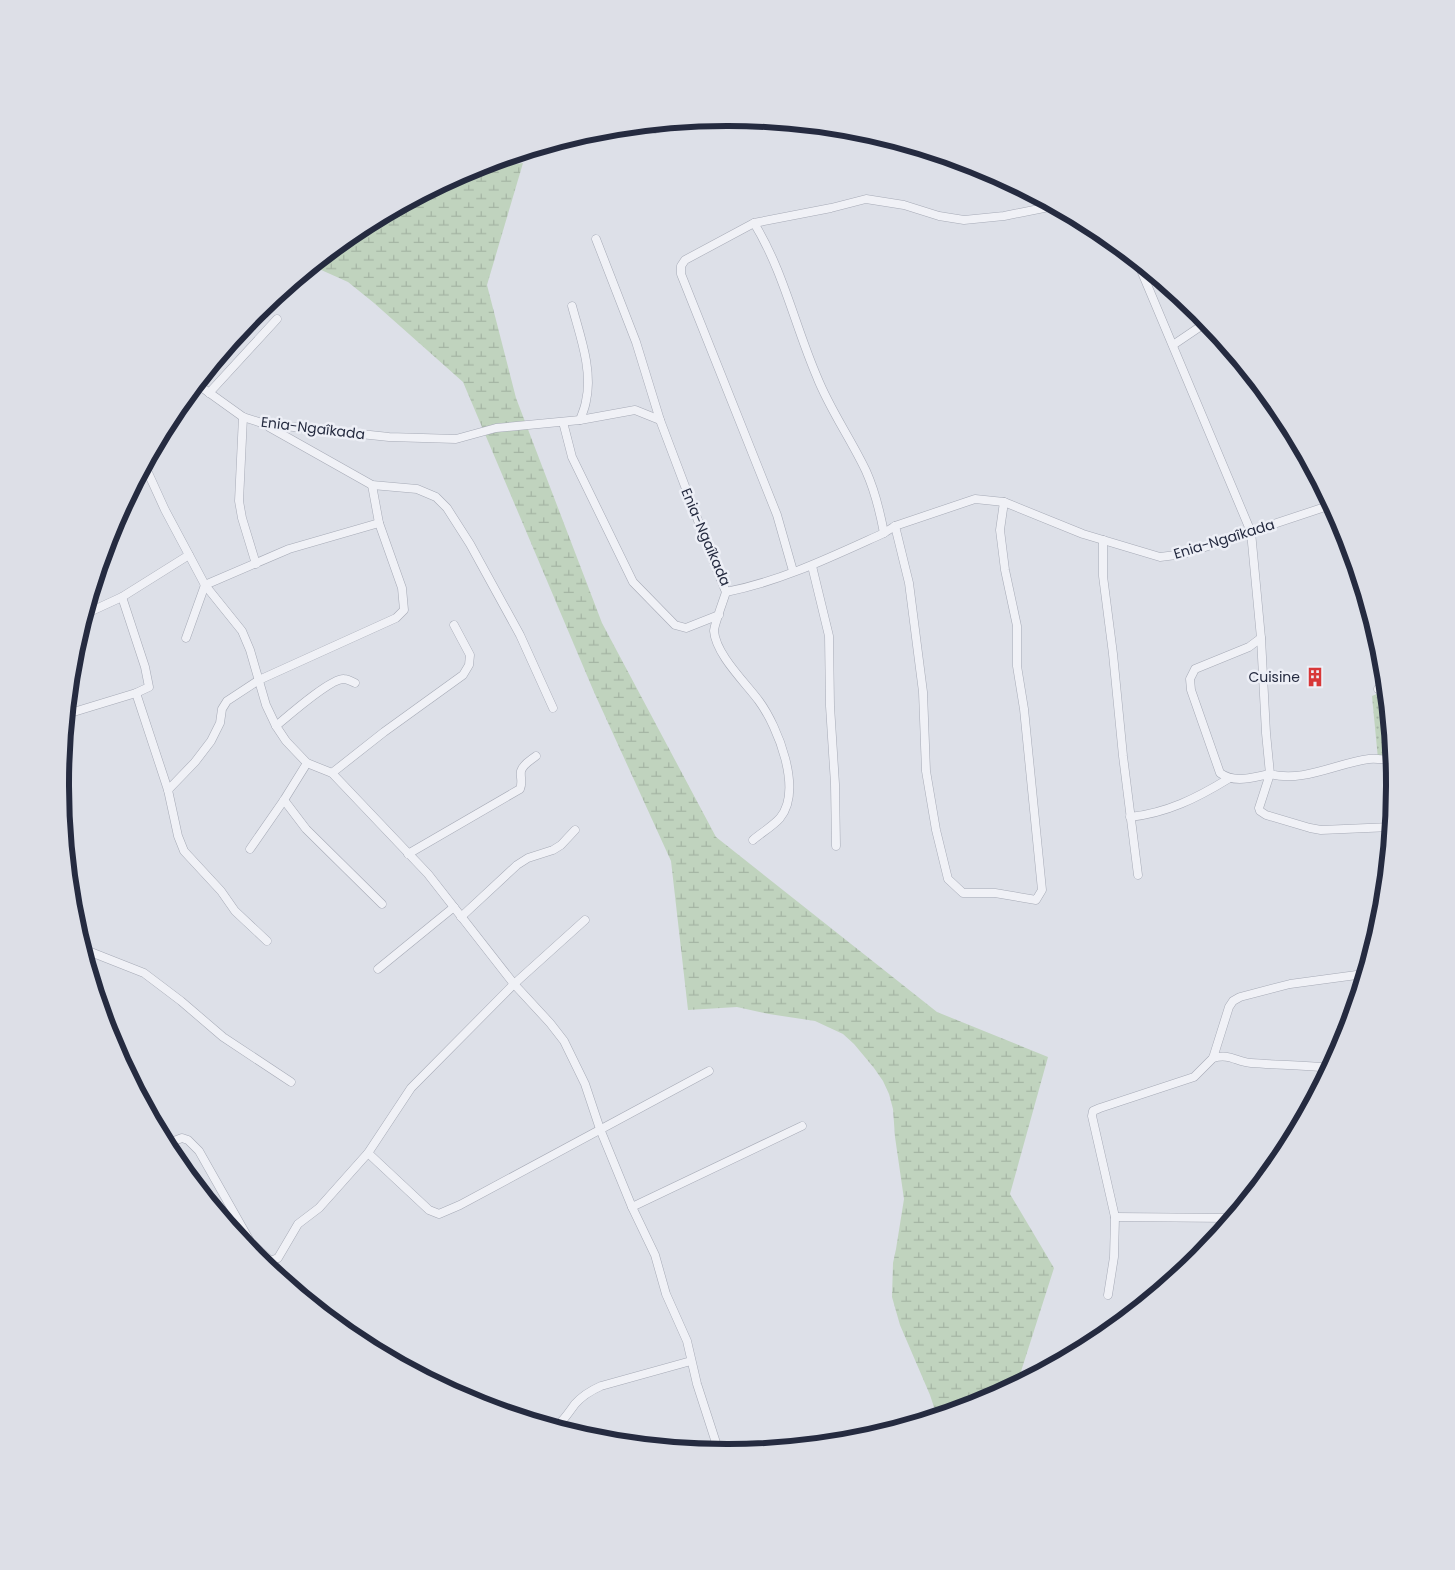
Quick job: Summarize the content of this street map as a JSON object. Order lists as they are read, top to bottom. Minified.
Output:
{"streets":{"street":["Enia-Ngaîkada"]},"places":{"building":["Cuisine"]}}
